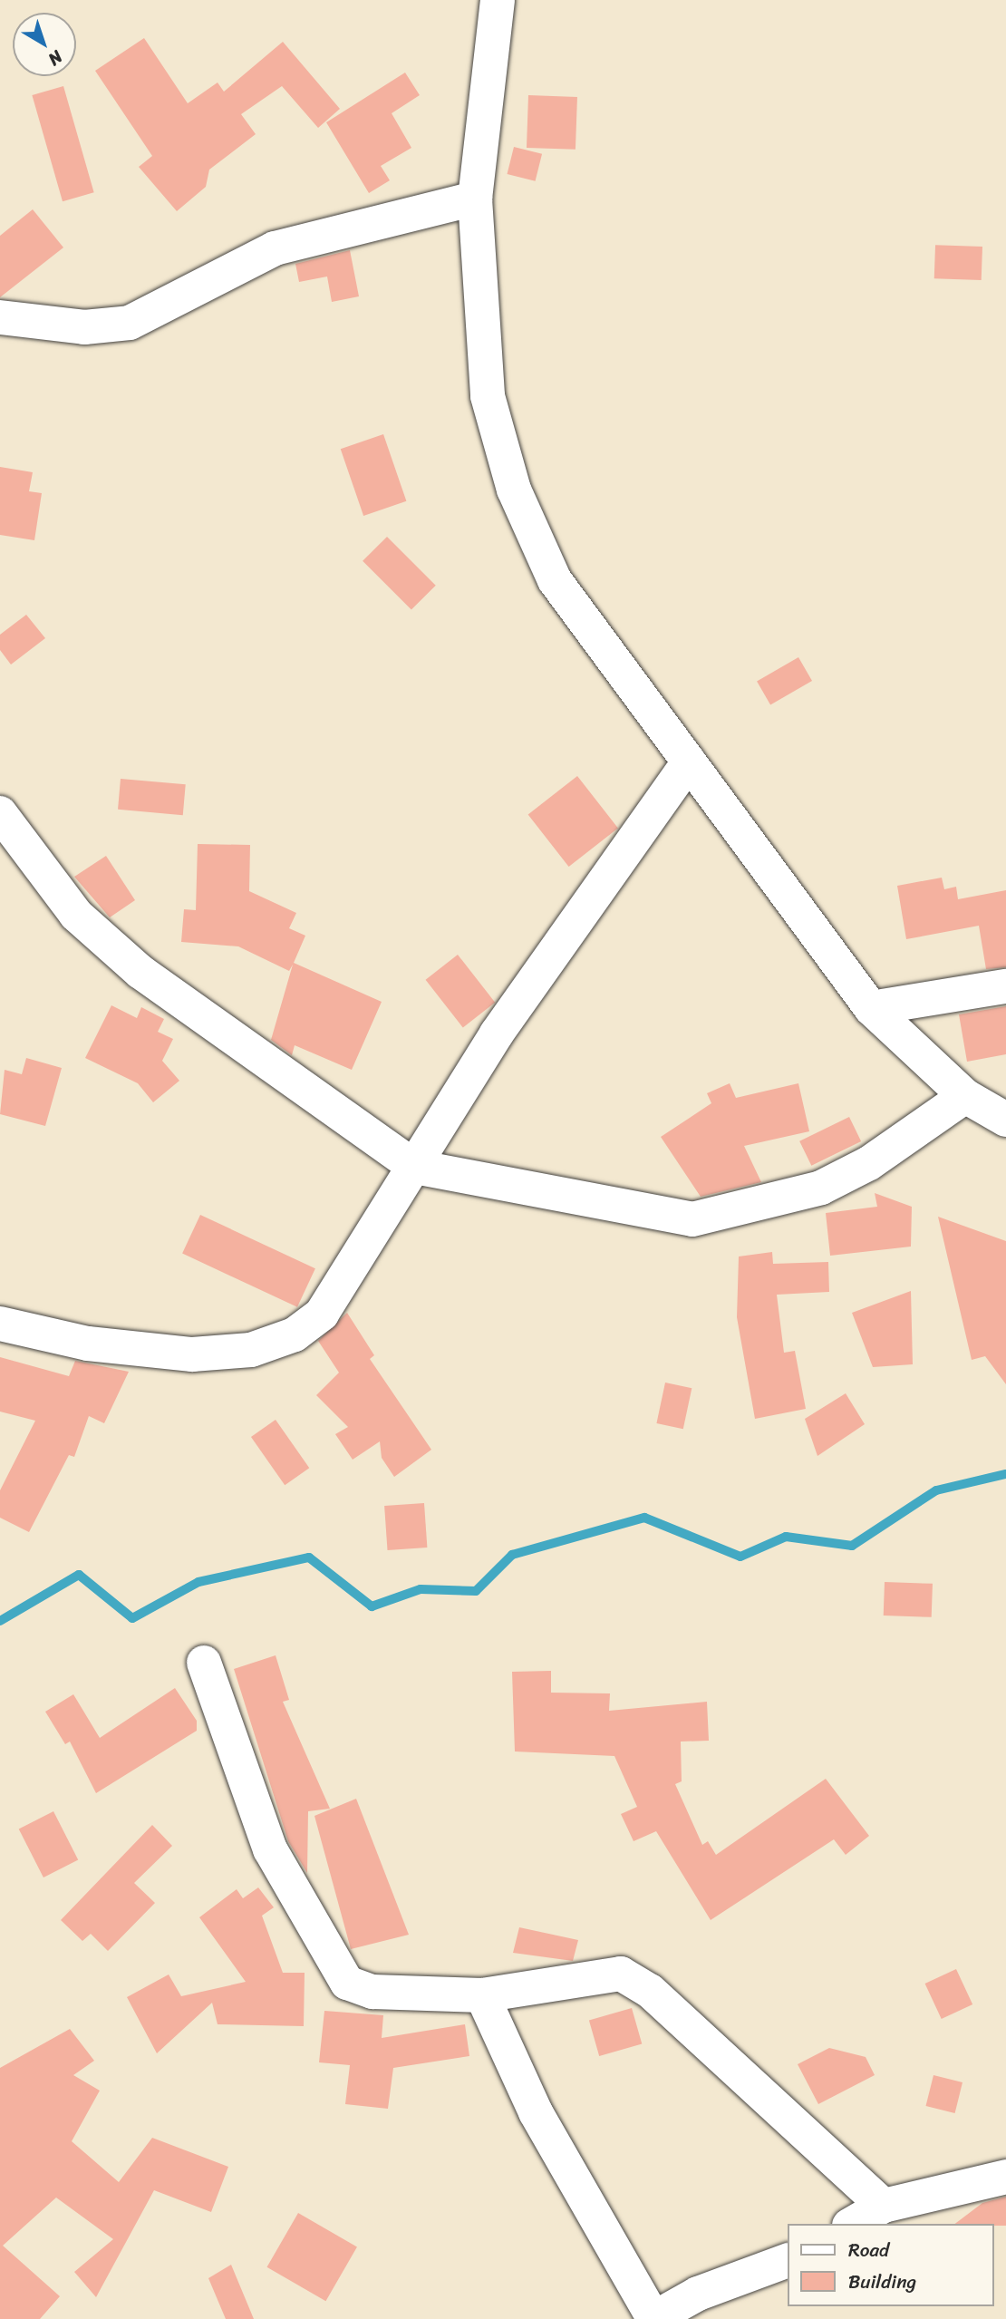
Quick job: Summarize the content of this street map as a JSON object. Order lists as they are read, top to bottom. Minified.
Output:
{"legend":["Road","Building"],"north":"bottom right"}
